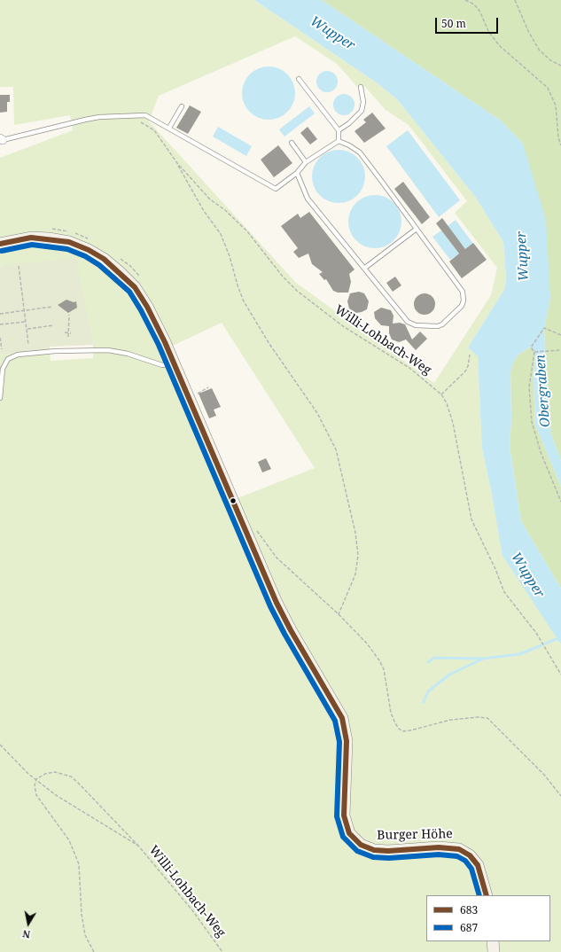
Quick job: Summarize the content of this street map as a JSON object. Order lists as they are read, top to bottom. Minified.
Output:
{"streets":{"main road":["Burger Höhe"],"path":["Willi-Lohbach-Weg"]},"water":["Wupper","Obergraben"],"lines":["transit line 683","transit line 687"],"legend":["683","687"],"scale_bar":"50 m","north":"bottom"}
